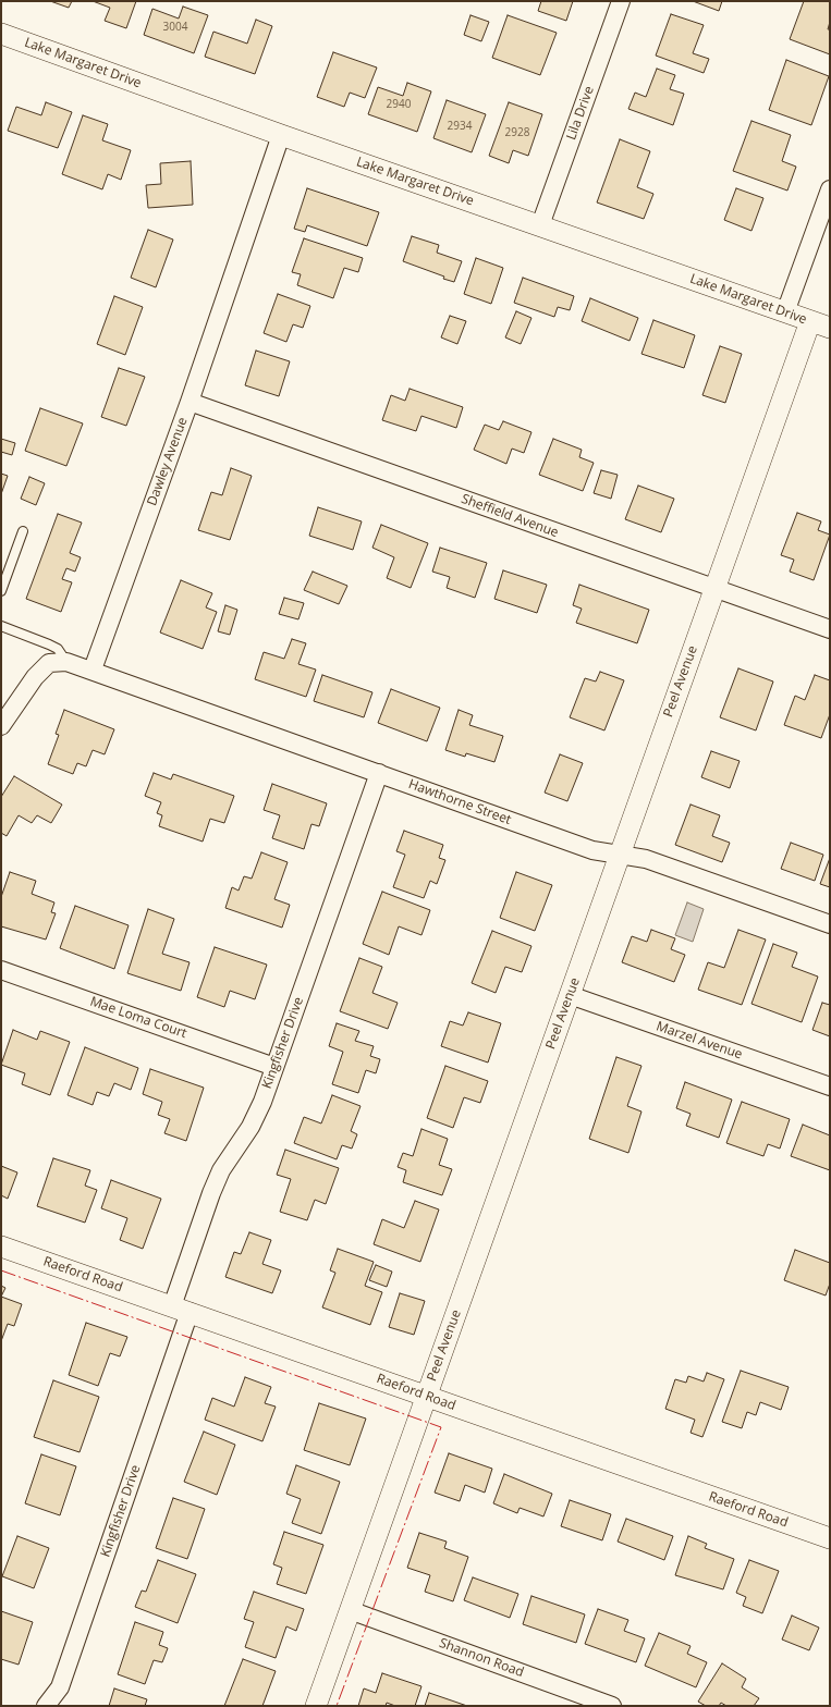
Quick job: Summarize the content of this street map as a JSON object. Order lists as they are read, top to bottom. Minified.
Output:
{"streets":{"street":["Lake Margaret Drive","Lila Drive","Dawley Avenue","Sheffield Avenue","Peel Avenue","Hawthorne Street","Mae Loma Court","Marzel Avenue","Kingfisher Drive","Raeford Road","Shannon Road"]},"crossings":[["Lake Margaret Drive","Lila Drive"],["Lake Margaret Drive","Dawley Avenue"],["Lake Margaret Drive","Peel Avenue"],["Dawley Avenue","Sheffield Avenue"],["Dawley Avenue","Hawthorne Street"],["Sheffield Avenue","Peel Avenue"],["Peel Avenue","Hawthorne Street"],["Peel Avenue","Marzel Avenue"],["Peel Avenue","Raeford Road"],["Peel Avenue","Shannon Road"],["Hawthorne Street","Kingfisher Drive"],["Mae Loma Court","Kingfisher Drive"],["Kingfisher Drive","Raeford Road"]],"house_numbers":["3004","2940","2934","2928"]}
